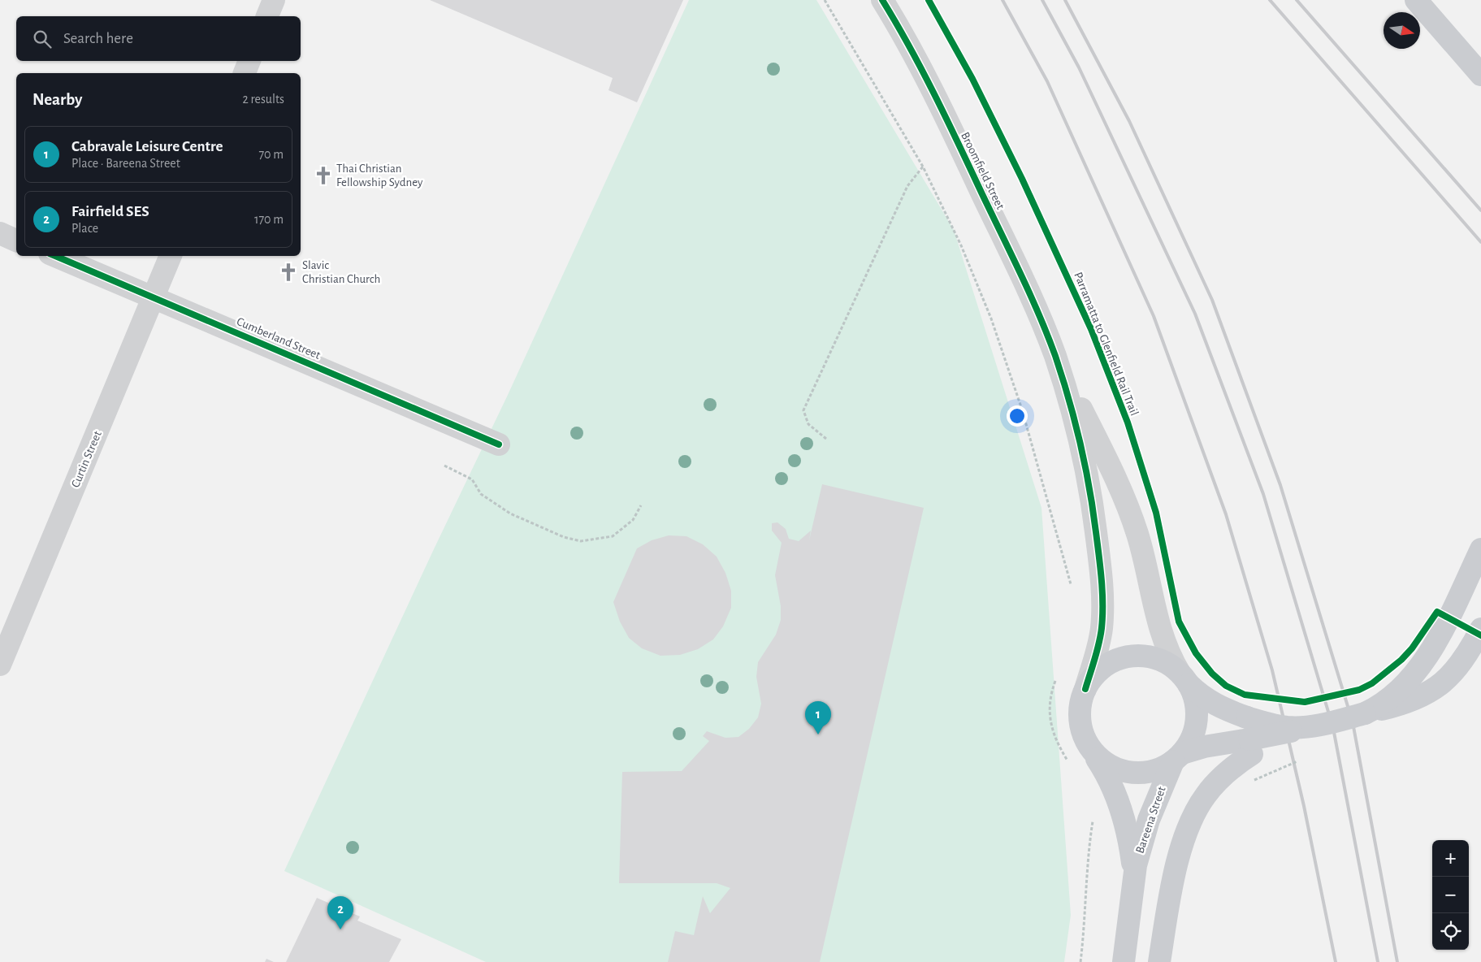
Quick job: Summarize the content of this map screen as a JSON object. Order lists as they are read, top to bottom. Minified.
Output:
{"streets":{"main road":["Bareena Street"],"street":["Broomfield Street","Cumberland Street","Curtin Street"],"cycle path":["Parramatta to Glenfield Rail Trail"]},"crossings":[["Cumberland Street","Curtin Street"]],"places":{"church":["Thai Christian Fellowship Sydney","Slavic Christian Church"]},"north":"right","page":{"search":"Search here","heading":["Nearby","2 results"],"list":[{"mark":"1","name":"Cabravale Leisure Centre","note":"Place · Bareena Street","value":"70 m"},{"mark":"2","name":"Fairfield SES","note":"Place","value":"170 m"}],"pins":["1","2"],"map_buttons":["+","−"]}}
